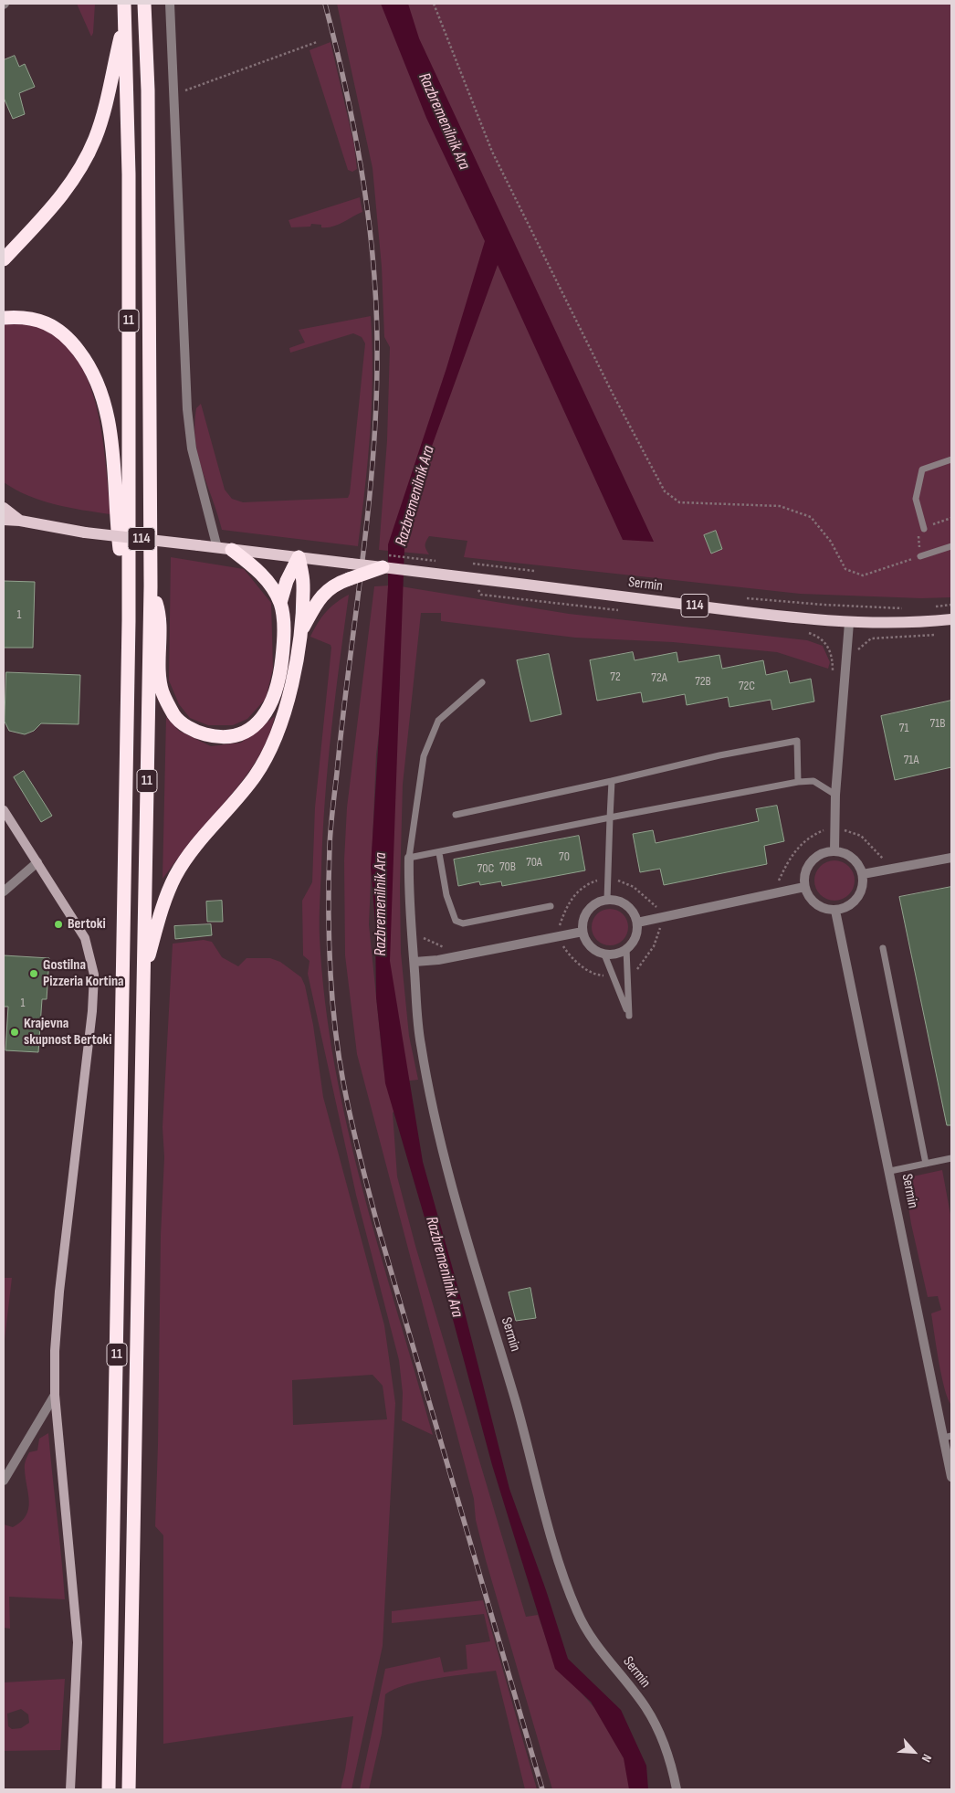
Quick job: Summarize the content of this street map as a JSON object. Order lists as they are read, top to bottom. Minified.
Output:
{"streets":{"highway":["11"],"main road":["114","Sermin"]},"crossings":[["114","Sermin"]],"water":["Razbremenilnik Ara"],"places":["Bertoki","Gostilna Pizzeria Kortina","Krajevna skupnost Bertoki"],"house_numbers":["1","72","72A","72B","72C","71B","71","71A","70","70A","70B","70C","1"],"north":"bottom right"}
